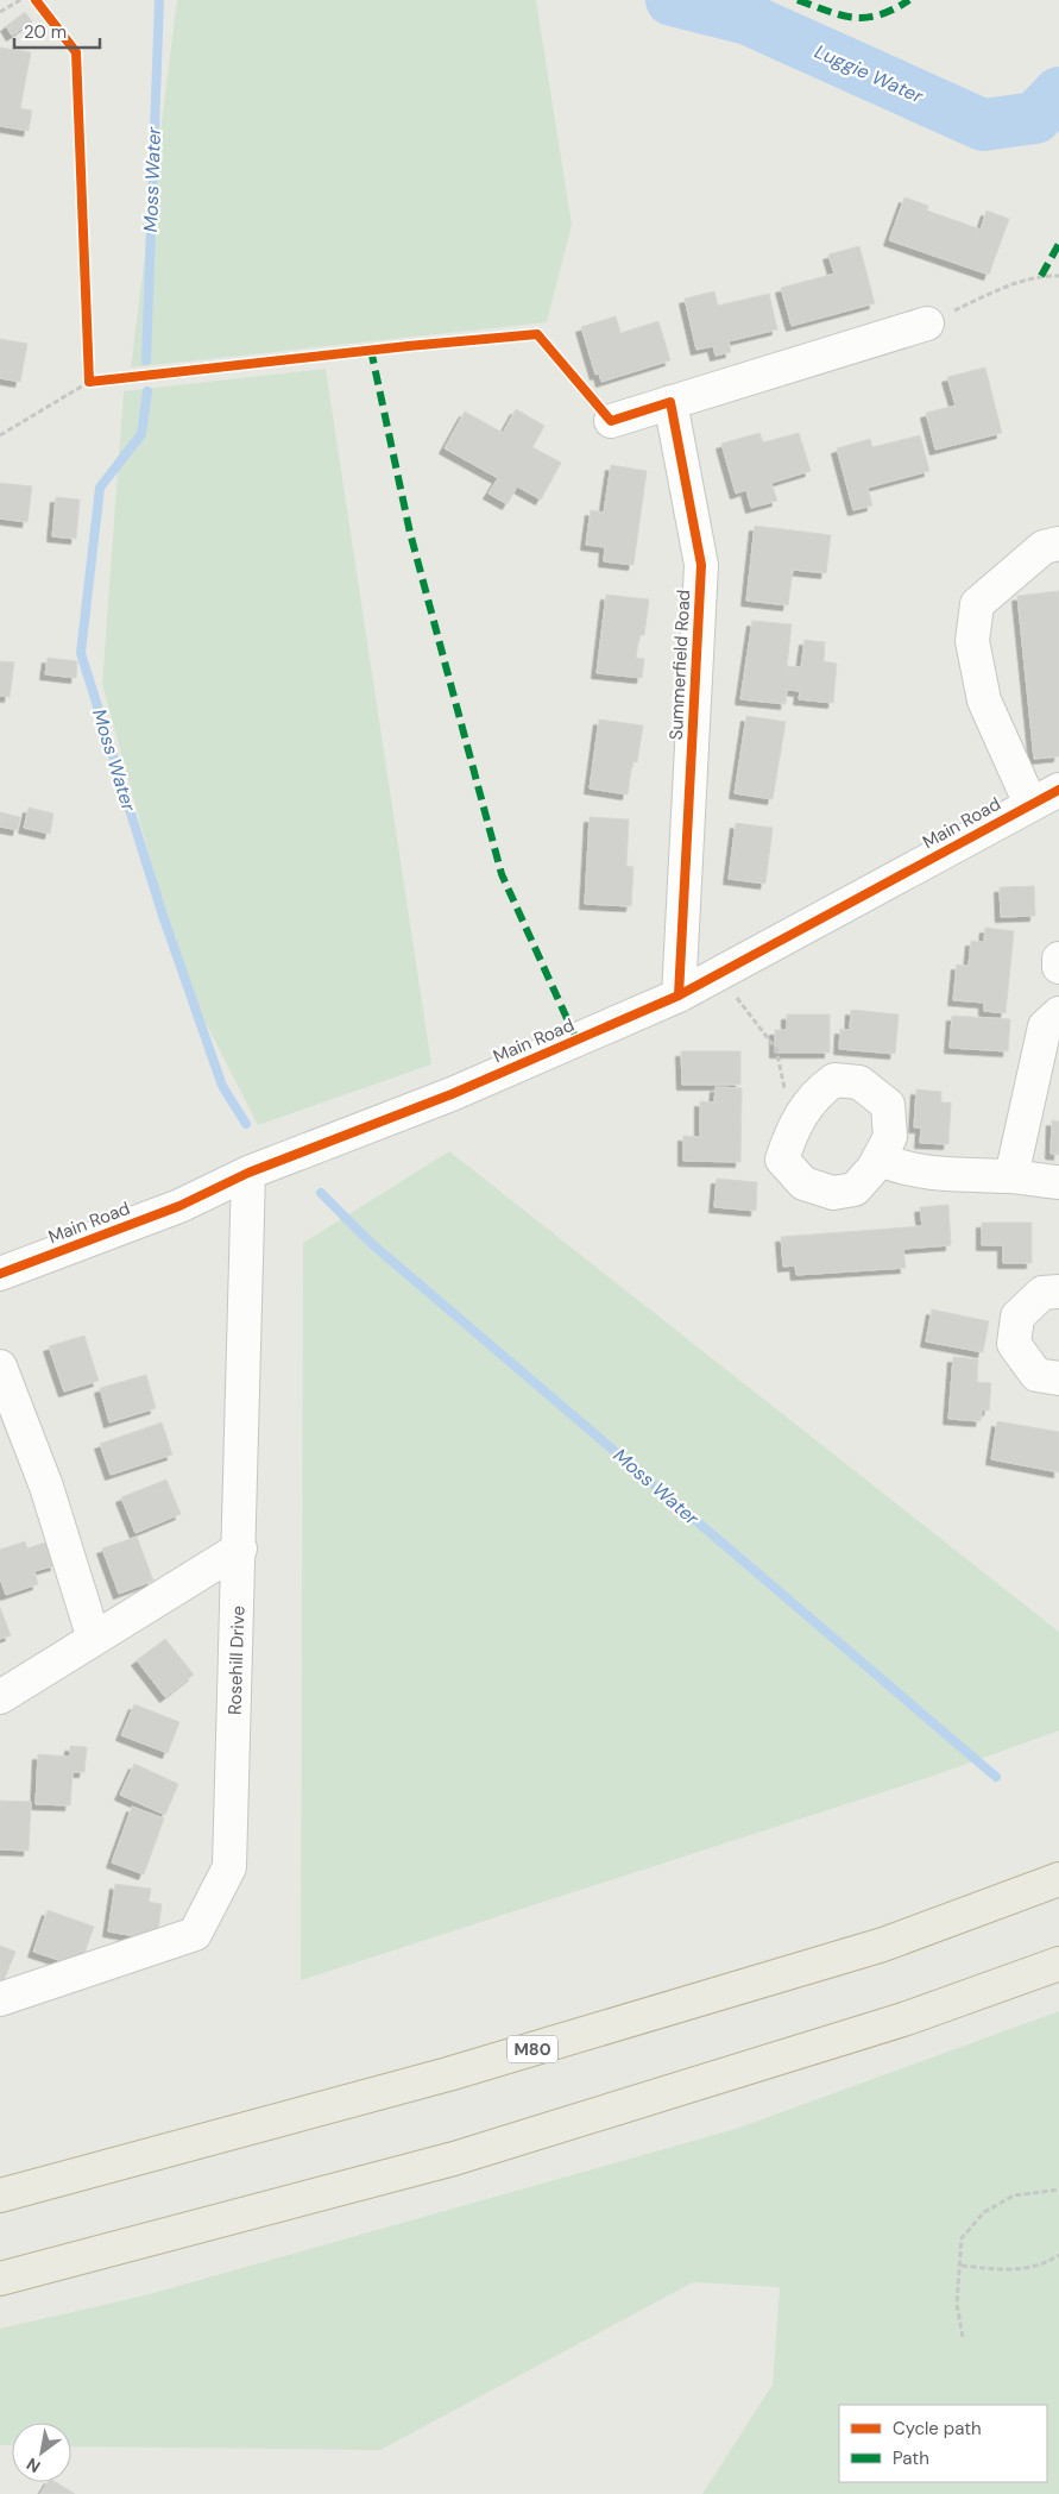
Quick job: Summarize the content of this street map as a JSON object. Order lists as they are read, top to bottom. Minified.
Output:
{"streets":{"highway":["M80"],"street":["Summerfield Road","Main Road","Rosehill Drive"]},"crossings":[["Summerfield Road","Main Road"],["Main Road","Rosehill Drive"]],"water":["Luggie Water","Moss Water"],"legend":["Cycle path","Path"],"scale_bar":"20 m","north":"bottom left"}
